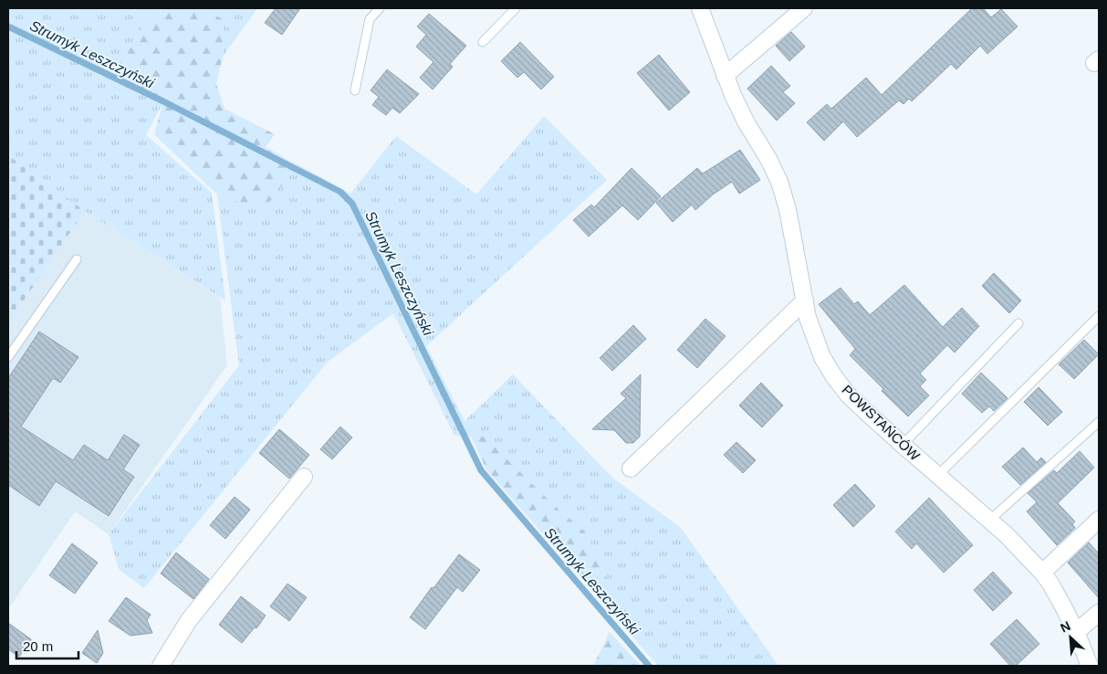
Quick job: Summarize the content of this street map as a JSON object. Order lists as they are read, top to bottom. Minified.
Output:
{"streets":{"street":["POWSTAŃCÓW"]},"water":["Strumyk Leszczyński"],"scale_bar":"20 m","north":"top left"}
